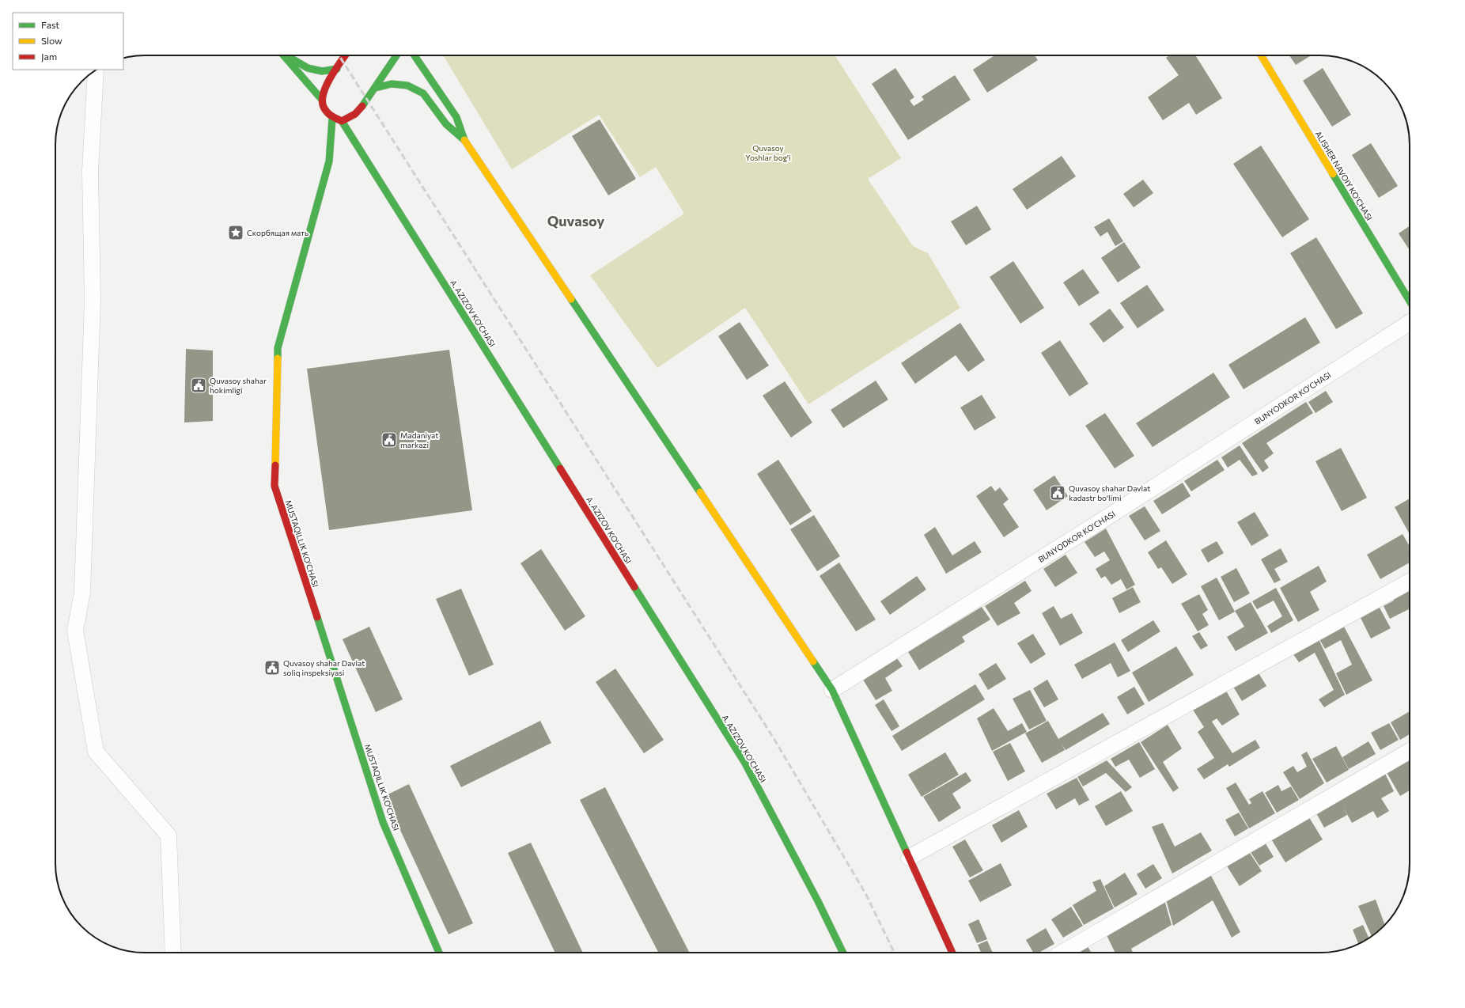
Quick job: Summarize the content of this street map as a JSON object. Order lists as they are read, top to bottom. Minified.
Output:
{"streets":{"street":["ALISHER NAVOIY KO'CHASI","A. AZIZOV KO'CHASI","BUNYODKOR KO'CHASI","MUSTAQILLIK KO'CHASI"]},"districts":["Quvasoy"],"parks":["Quvasoy Yoshlar bog'i"],"places":{"place":["Скорбящая мать"],"public building":["Quvasoy shahar hokimligi","Madaniyat markazi","Quvasoy shahar Davlat kadastr bo'limi","Quvasoy shahar Davlat soliq inspeksiyasi"]},"legend":["Fast","Slow","Jam"]}
